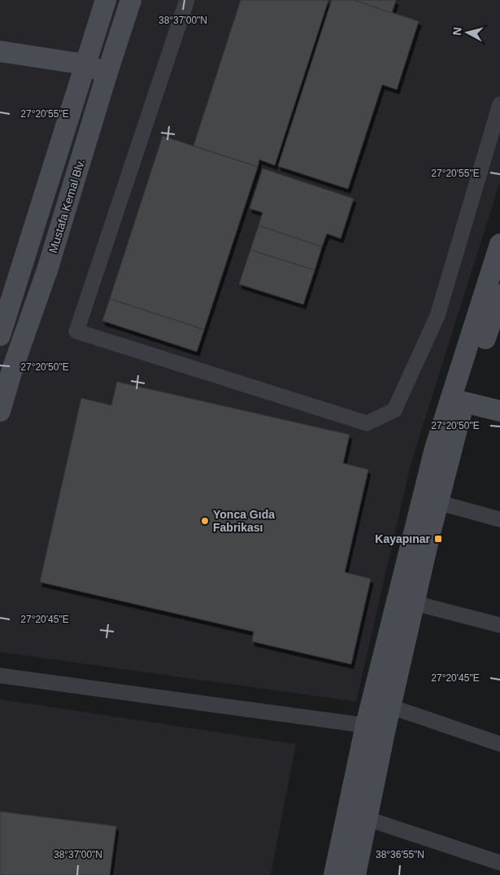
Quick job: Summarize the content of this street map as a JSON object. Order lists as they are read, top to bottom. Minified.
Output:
{"streets":{"street":["Mustafa Kemal Blv."]},"places":{"other":["Yonca Gıda Fabrikası"],"transit":["Kayapınar"]},"north":"left","coordinates":["38°37'00\"N","27°20'55\"E","27°20'50\"E","27°20'45\"E","38°36'55\"N"]}
